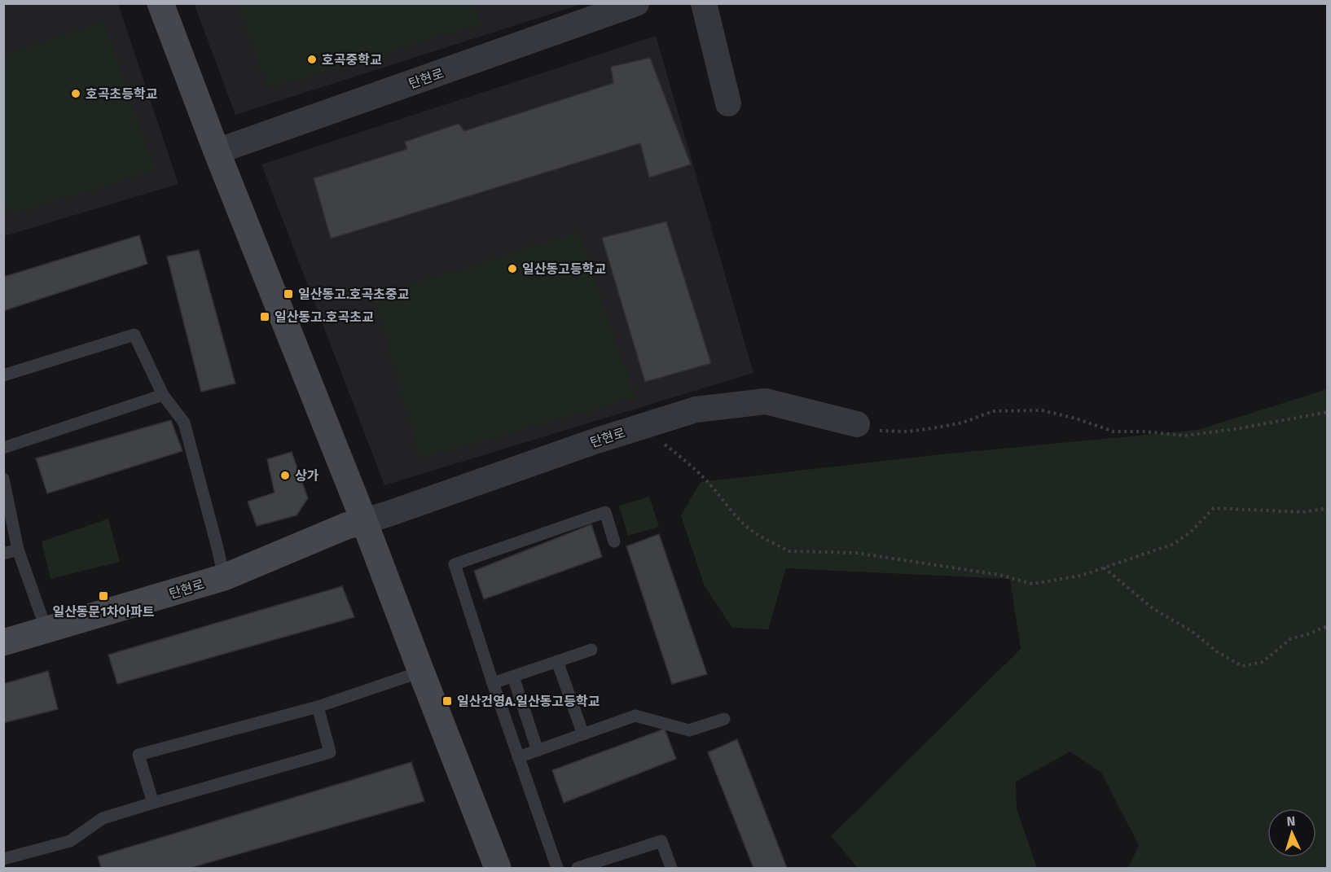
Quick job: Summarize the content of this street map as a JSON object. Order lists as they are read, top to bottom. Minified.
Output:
{"streets":{"main road":["탄현로"]},"places":{"other":["호곡중학교","호곡초등학교","일산동고등학교","상가"],"transit":["일산동고.호곡초중교","일산동고.호곡초교","일산동문1차아파트","일산건영A.일산동고등학교"]},"north":"top"}
